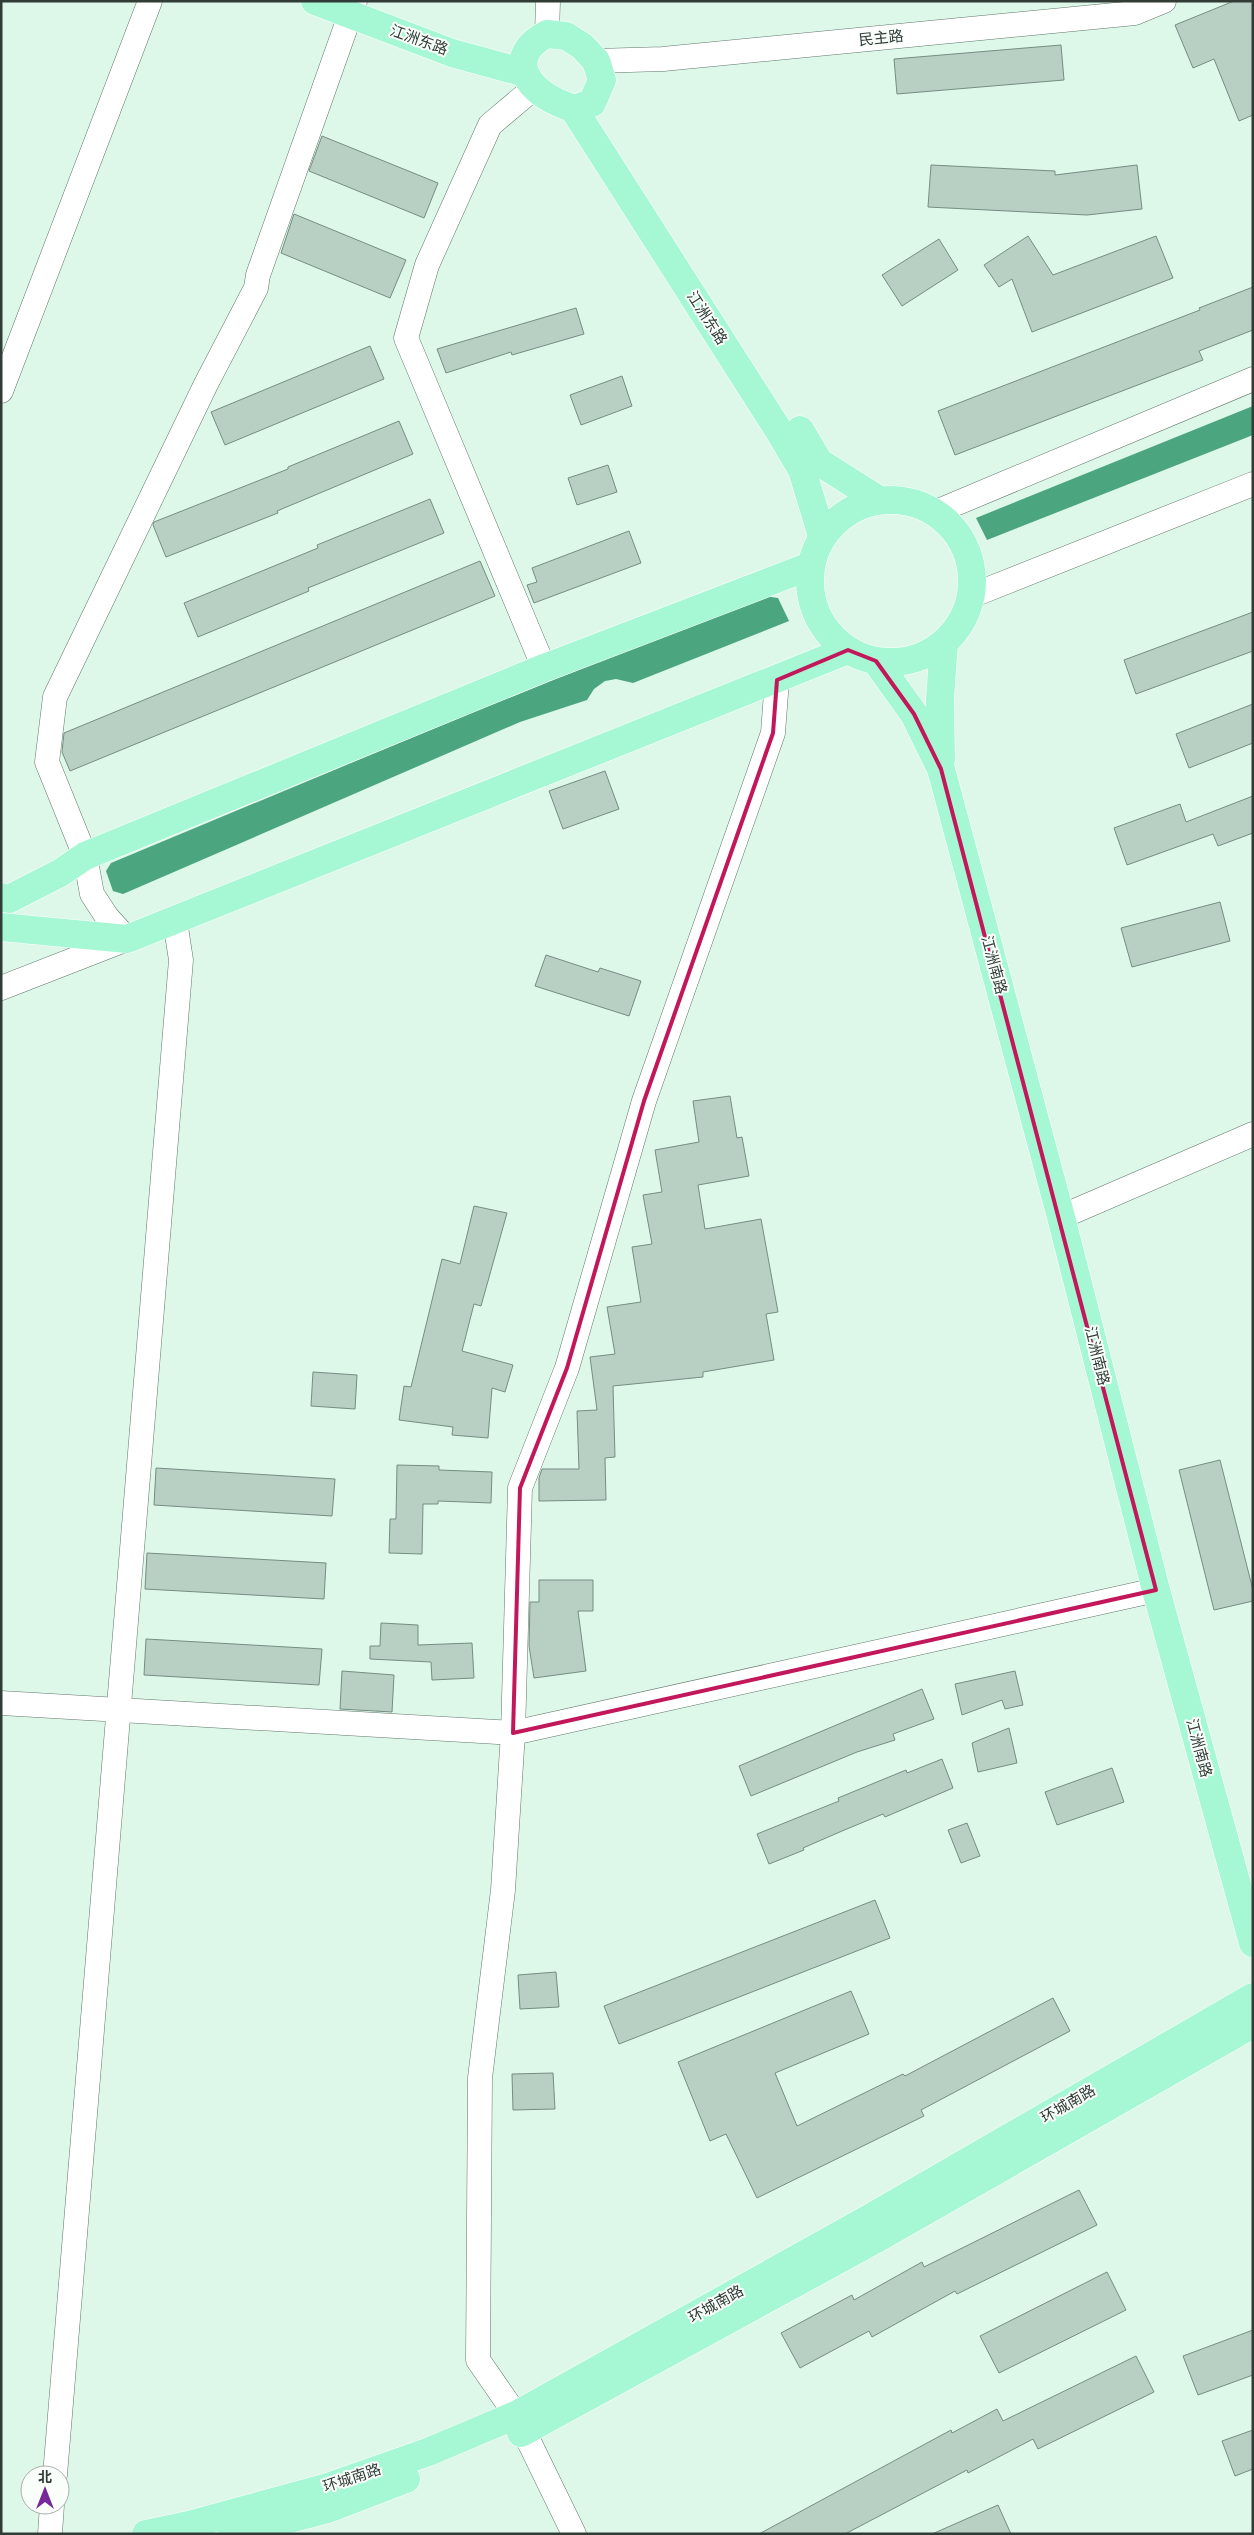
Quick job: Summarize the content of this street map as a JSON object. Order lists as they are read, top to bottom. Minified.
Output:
{"streets":{"main road":["江洲东路","江洲南路","环城南路"],"street":["民主路"]},"crossings":[["民主路","江洲东路"]],"north":"top"}
